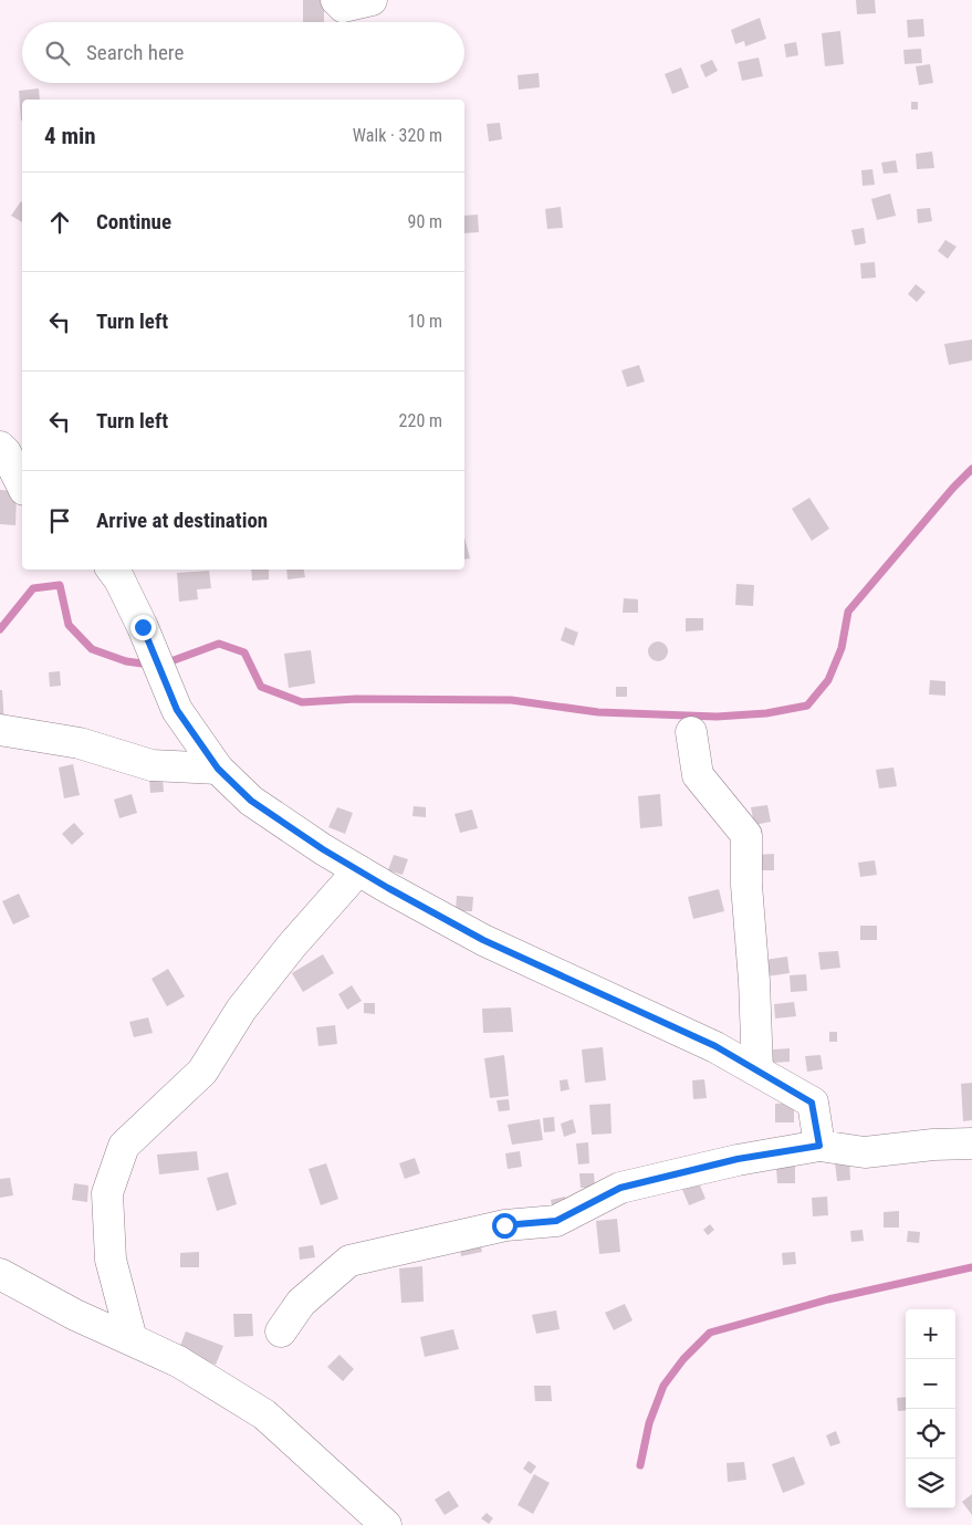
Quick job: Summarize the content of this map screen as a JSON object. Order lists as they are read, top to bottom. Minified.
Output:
{"page":{"search":"Search here","heading":["4 min","Walk · 320 m"],"list":[["Continue","90 m"],["Turn left","10 m"],["Turn left","220 m"],"Arrive at destination"],"map_buttons":["+","−"]}}
